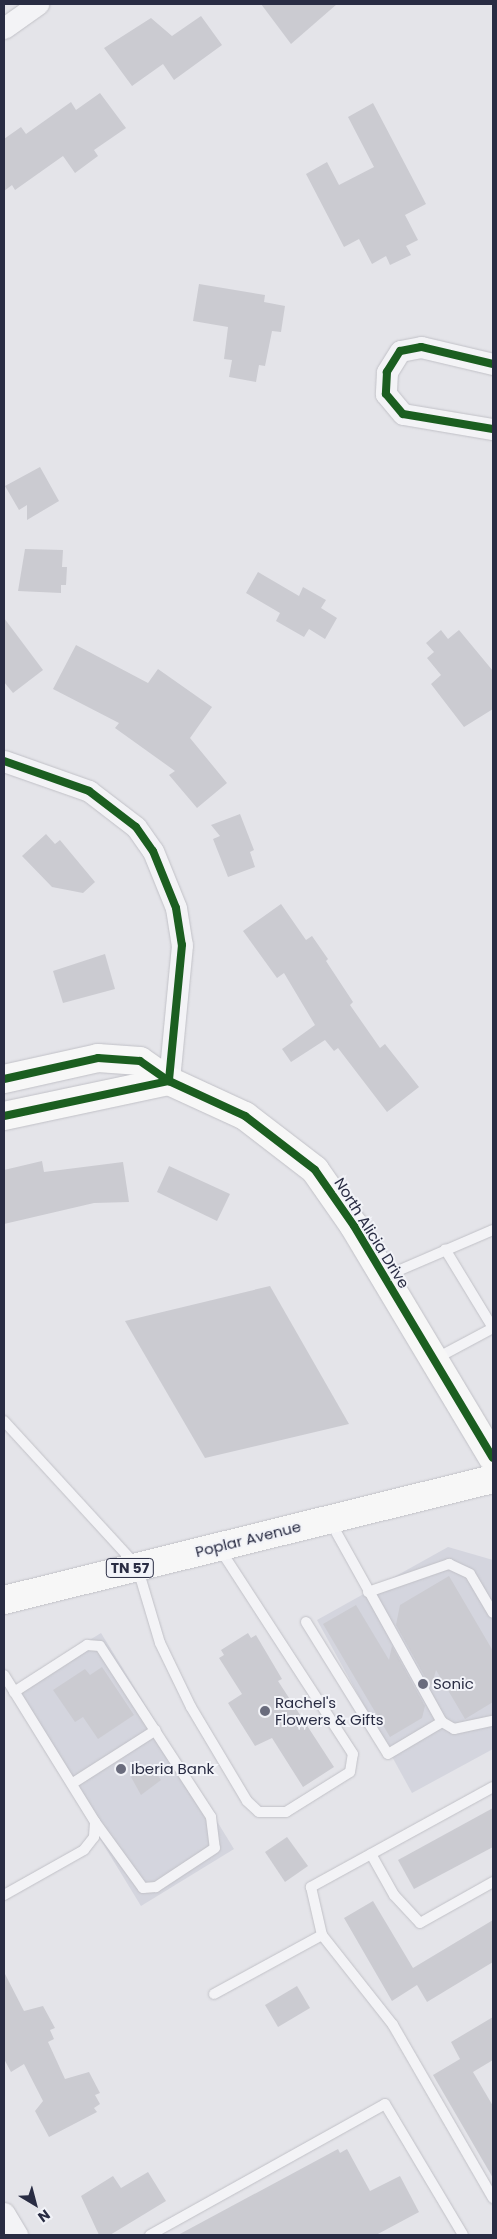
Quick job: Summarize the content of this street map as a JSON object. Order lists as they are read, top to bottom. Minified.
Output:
{"streets":{"main road":["North Alicia Drive","Poplar Avenue","TN 57"]},"places":["Sonic","Rachel's Flowers & Gifts","Iberia Bank"],"north":"bottom right"}
